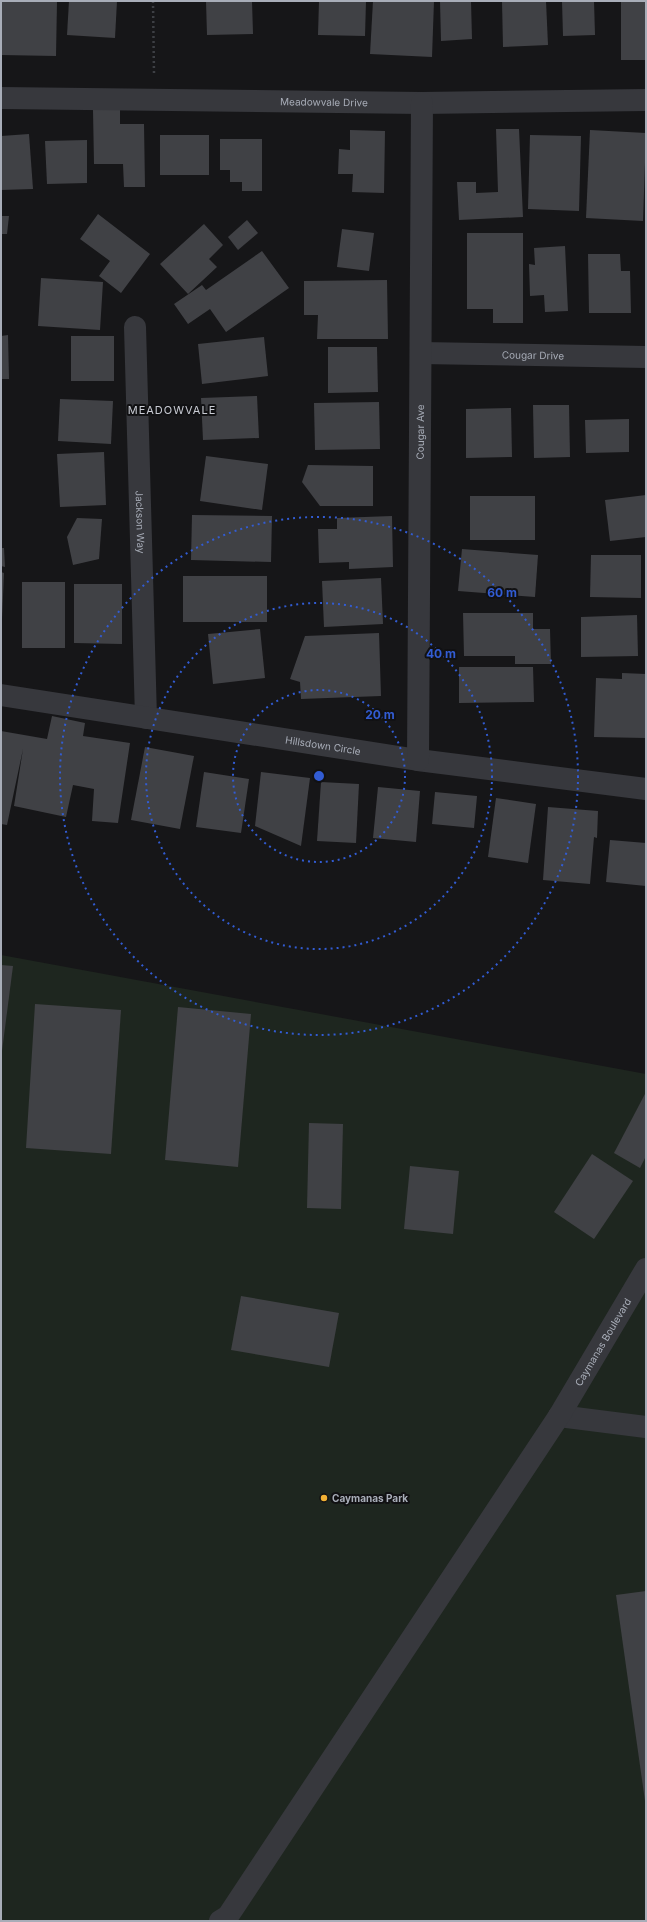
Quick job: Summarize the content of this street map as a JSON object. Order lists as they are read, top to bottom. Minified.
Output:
{"streets":{"street":["Meadowvale Drive","Cougar Drive","Cougar Ave","Jackson Way","Hillsdown Circle","Caymanas Boulevard"]},"crossings":[["Meadowvale Drive","Cougar Ave"],["Cougar Drive","Cougar Ave"],["Cougar Ave","Hillsdown Circle"],["Jackson Way","Hillsdown Circle"]],"districts":["MEADOWVALE"],"places":["Caymanas Park"],"rings":["60 m","40 m","20 m"]}
